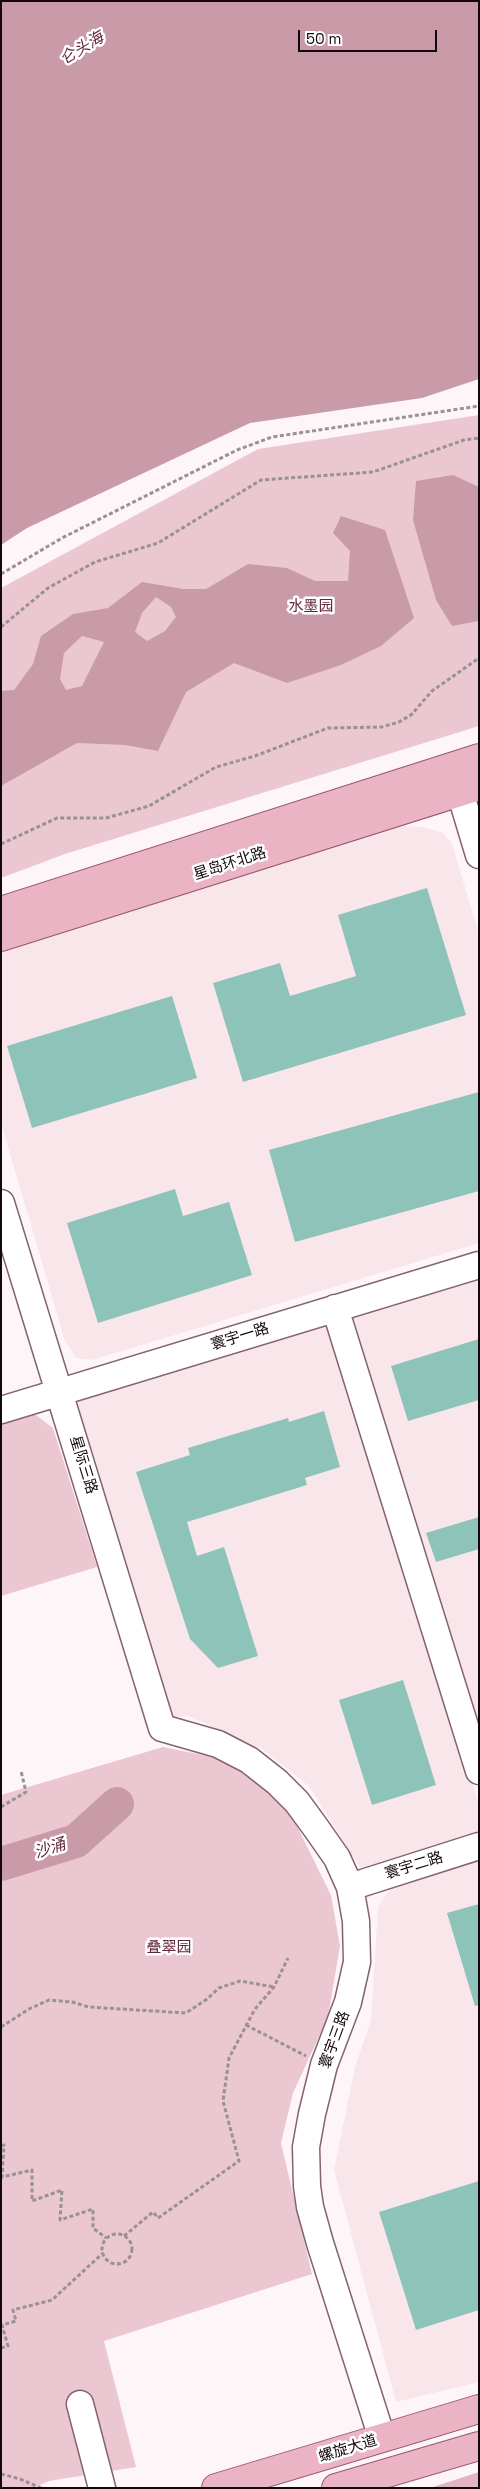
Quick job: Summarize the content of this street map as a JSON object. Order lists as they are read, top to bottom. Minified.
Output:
{"streets":{"main road":["星岛环北路","螺旋大道"],"street":["寰宇一路","星际三路","寰宇二路","寰宇三路"]},"crossings":[["寰宇一路","星际三路"],["星际三路","寰宇三路"],["寰宇二路","寰宇三路"],["寰宇三路","螺旋大道"]],"water":["仑头海","沙涌"],"parks":["水墨园","叠翠园"],"scale_bar":"50 m"}
